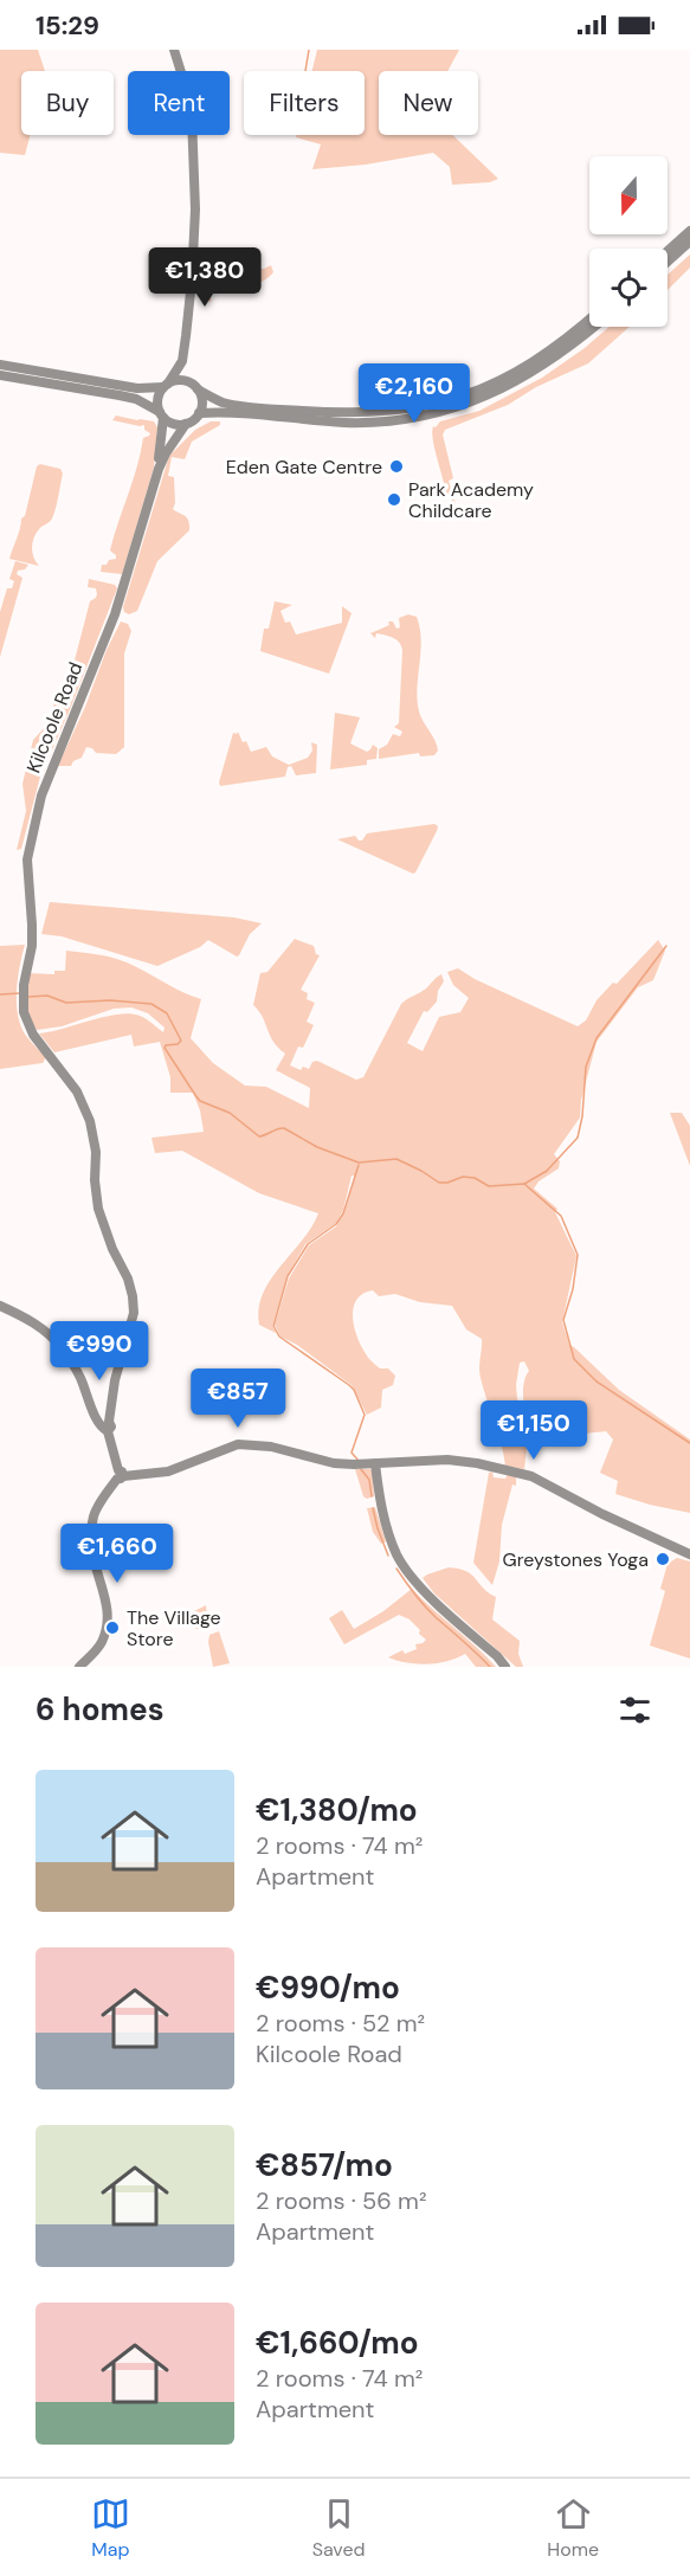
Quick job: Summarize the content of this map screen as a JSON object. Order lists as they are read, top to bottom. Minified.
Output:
{"streets":{"main road":["Kilcoole Road"]},"places":["Eden Gate Centre","Park Academy Childcare","Greystones Yoga","The Village Store"],"north":"bottom","page":{"status":"15:29","chip":["Buy","Rent","Filters","New"],"price":["€1,380","€2,160","€990","€857","€1,150","€1,660"],"heading":"6 homes","list":[{"name":"€1,380/mo","note":"2 rooms · 74 m² · Apartment"},{"name":"€990/mo","note":"2 rooms · 52 m² · Kilcoole Road"},{"name":"€857/mo","note":"2 rooms · 56 m² · Apartment"},{"name":"€1,660/mo","note":"2 rooms · 74 m² · Apartment"}],"tabs":["Map","Saved","Home"]}}
